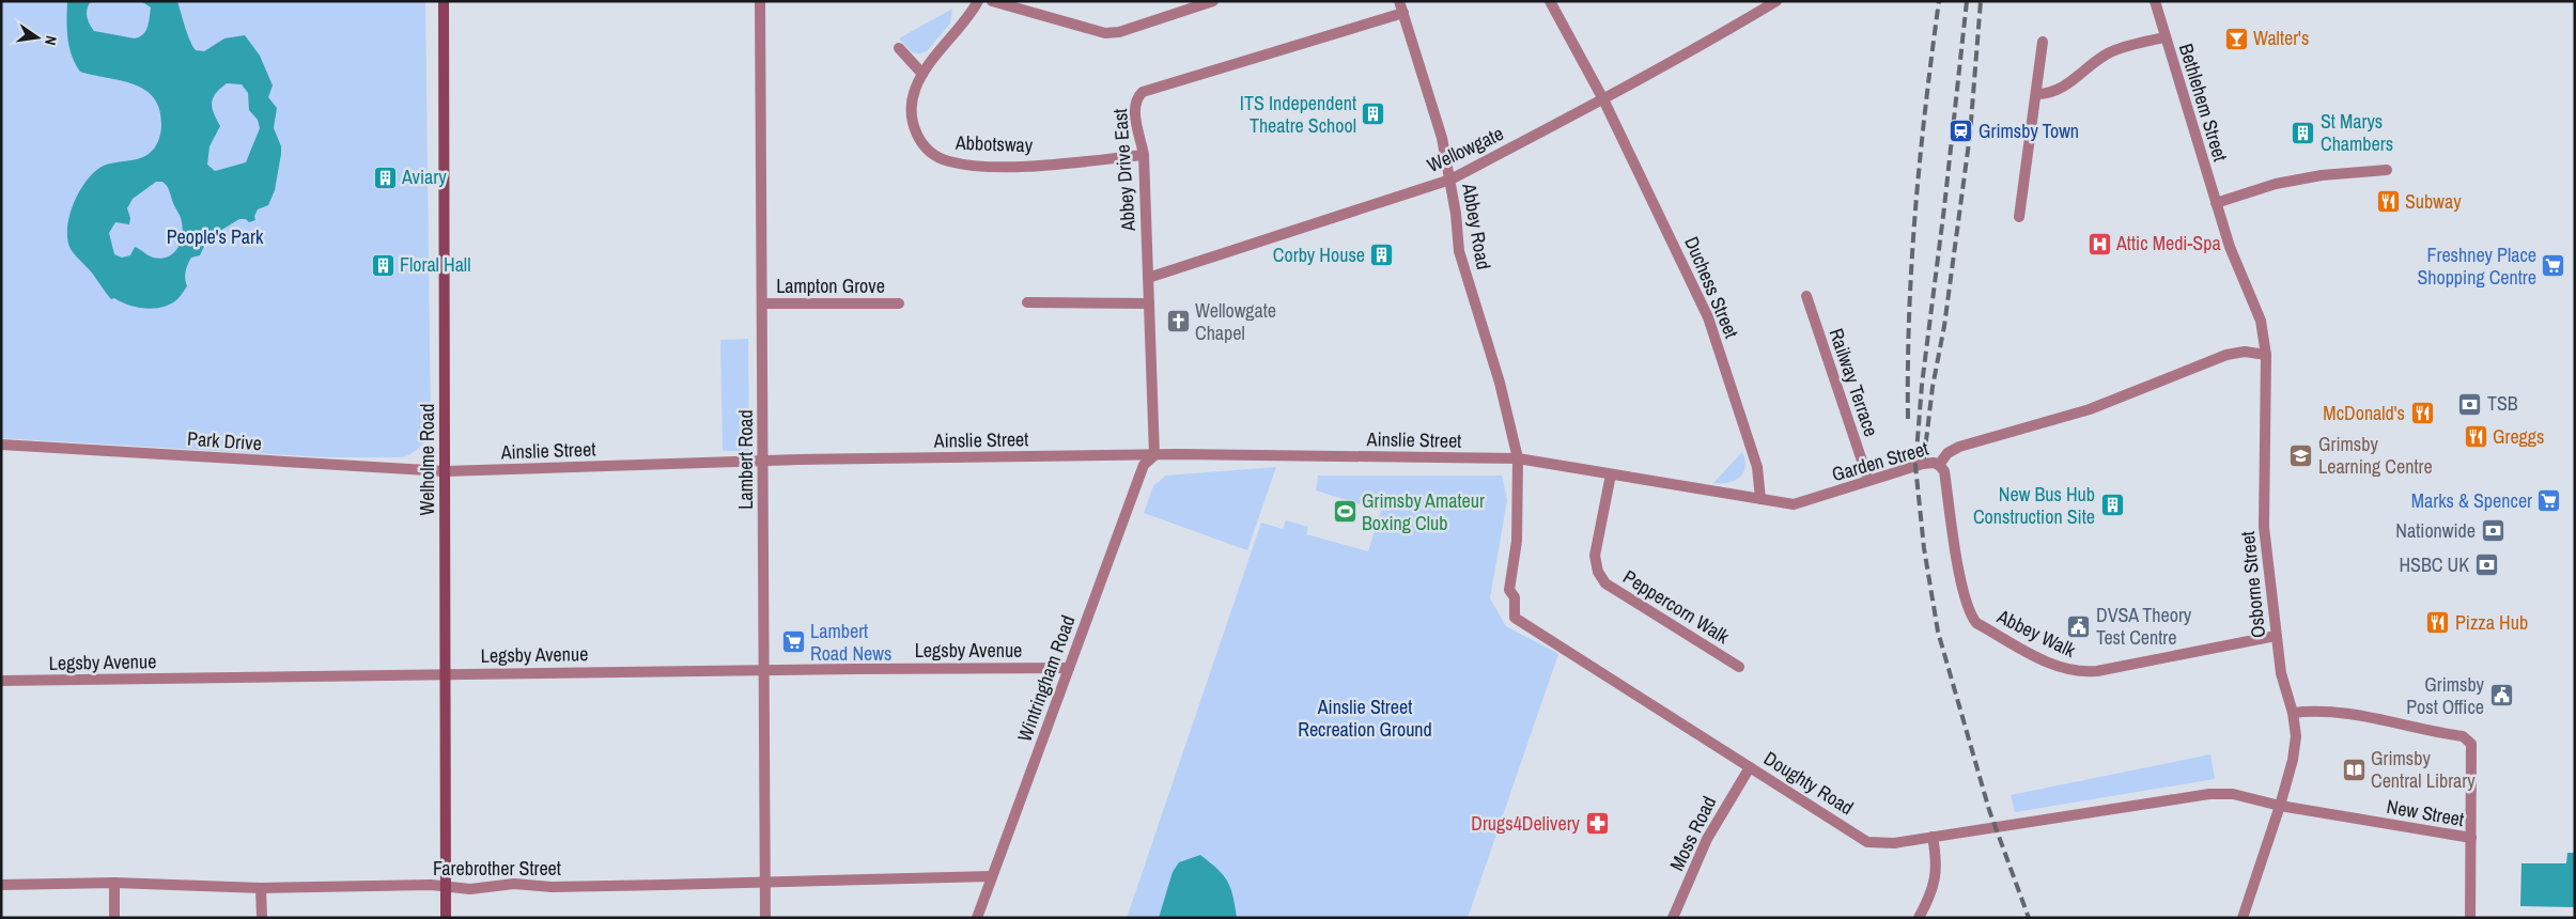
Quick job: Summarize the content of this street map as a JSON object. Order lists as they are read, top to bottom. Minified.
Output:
{"streets":{"main road":["Welholme Road"],"street":["Bethlehem Street","Abbotsway","Wellowgate","Abbey Drive East","Abbey Road","Lampton Grove","Duchess Street","Railway Terrace","Ainslie Street","Park Drive","Lambert Road","Garden Street","Osborne Street","Peppercorn Walk","Abbey Walk","Legsby Avenue","Wintringham Road","Doughty Road","New Street","Moss Road","Farebrother Street"]},"crossings":[["Bethlehem Street","Garden Street"],["Bethlehem Street","Osborne Street"],["Abbotsway","Abbey Drive East"],["Wellowgate","Abbey Drive East"],["Wellowgate","Abbey Road"],["Wellowgate","Duchess Street"],["Abbey Drive East","Abbey Road"],["Abbey Drive East","Ainslie Street"],["Abbey Drive East","Wintringham Road"],["Abbey Road","Ainslie Street"],["Abbey Road","Garden Street"],["Abbey Road","Doughty Road"],["Lampton Grove","Lambert Road"],["Duchess Street","Garden Street"],["Railway Terrace","Garden Street"],["Ainslie Street","Park Drive"],["Ainslie Street","Welholme Road"],["Ainslie Street","Lambert Road"],["Ainslie Street","Garden Street"],["Ainslie Street","Wintringham Road"],["Ainslie Street","Doughty Road"],["Park Drive","Welholme Road"],["Welholme Road","Legsby Avenue"],["Welholme Road","Farebrother Street"],["Lambert Road","Legsby Avenue"],["Lambert Road","Farebrother Street"],["Garden Street","Osborne Street"],["Garden Street","Peppercorn Walk"],["Garden Street","Abbey Walk"],["Garden Street","Doughty Road"],["Osborne Street","Abbey Walk"],["Osborne Street","Doughty Road"],["Osborne Street","New Street"],["Legsby Avenue","Wintringham Road"],["Wintringham Road","Farebrother Street"],["Doughty Road","New Street"],["Doughty Road","Moss Road"]],"parks":["People's Park","Ainslie Street Recreation Ground"],"places":{"bar":["Walter's"],"building":["ITS Independent Theatre School","St Marys Chambers","Aviary","Corby House","Floral Hall","New Bus Hub Construction Site"],"station":["Grimsby Town"],"restaurant":["Subway","McDonald's","Greggs","Pizza Hub"],"hospital":["Attic Medi-Spa"],"supermarket":["Freshney Place Shopping Centre","Marks & Spencer","Lambert Road News"],"church":["Wellowgate Chapel"],"bank":["TSB","Nationwide","HSBC UK"],"school or university":["Grimsby Learning Centre"],"sports":["Grimsby Amateur Boxing Club"],"public building":["DVSA Theory Test Centre","Grimsby Post Office"],"library":["Grimsby Central Library"],"pharmacy":["Drugs4Delivery"]},"north":"right"}
